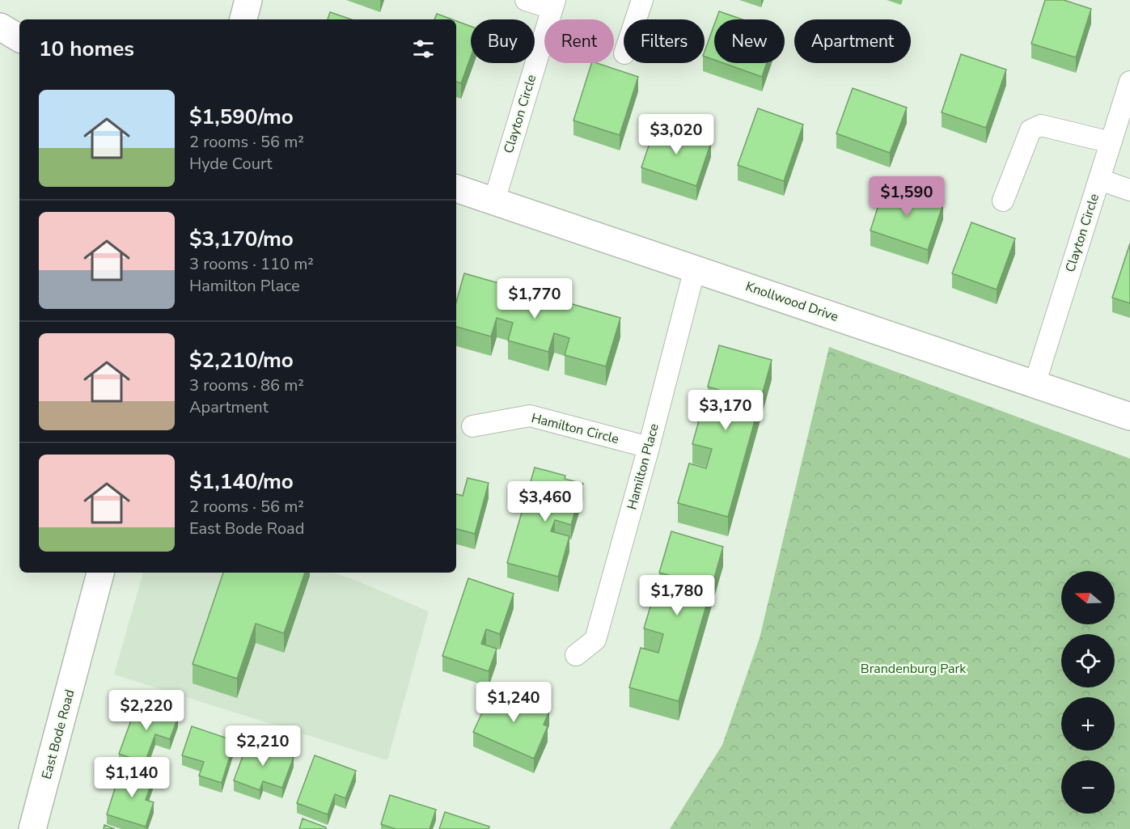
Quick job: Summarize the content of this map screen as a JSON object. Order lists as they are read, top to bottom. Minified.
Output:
{"streets":{"street":["Clayton Circle","Knollwood Drive","Hamilton Circle","Hamilton Place","East Bode Road"]},"crossings":[["Clayton Circle","Knollwood Drive"],["Knollwood Drive","Hamilton Place"],["Hamilton Circle","Hamilton Place"]],"parks":["Brandenburg Park"],"north":"left","page":{"chip":["Buy","Rent","Filters","New","Apartment"],"heading":"10 homes","list":[{"name":"$1,590/mo","note":"2 rooms · 56 m² · Hyde Court"},{"name":"$3,170/mo","note":"3 rooms · 110 m² · Hamilton Place"},{"name":"$2,210/mo","note":"3 rooms · 86 m² · Apartment"},{"name":"$1,140/mo","note":"2 rooms · 56 m² · East Bode Road"}],"price":["$3,020","$1,590","$1,770","$3,170","$3,460","$1,780","$1,240","$2,220","$2,210","$1,140"],"map_buttons":["+","−"]}}
